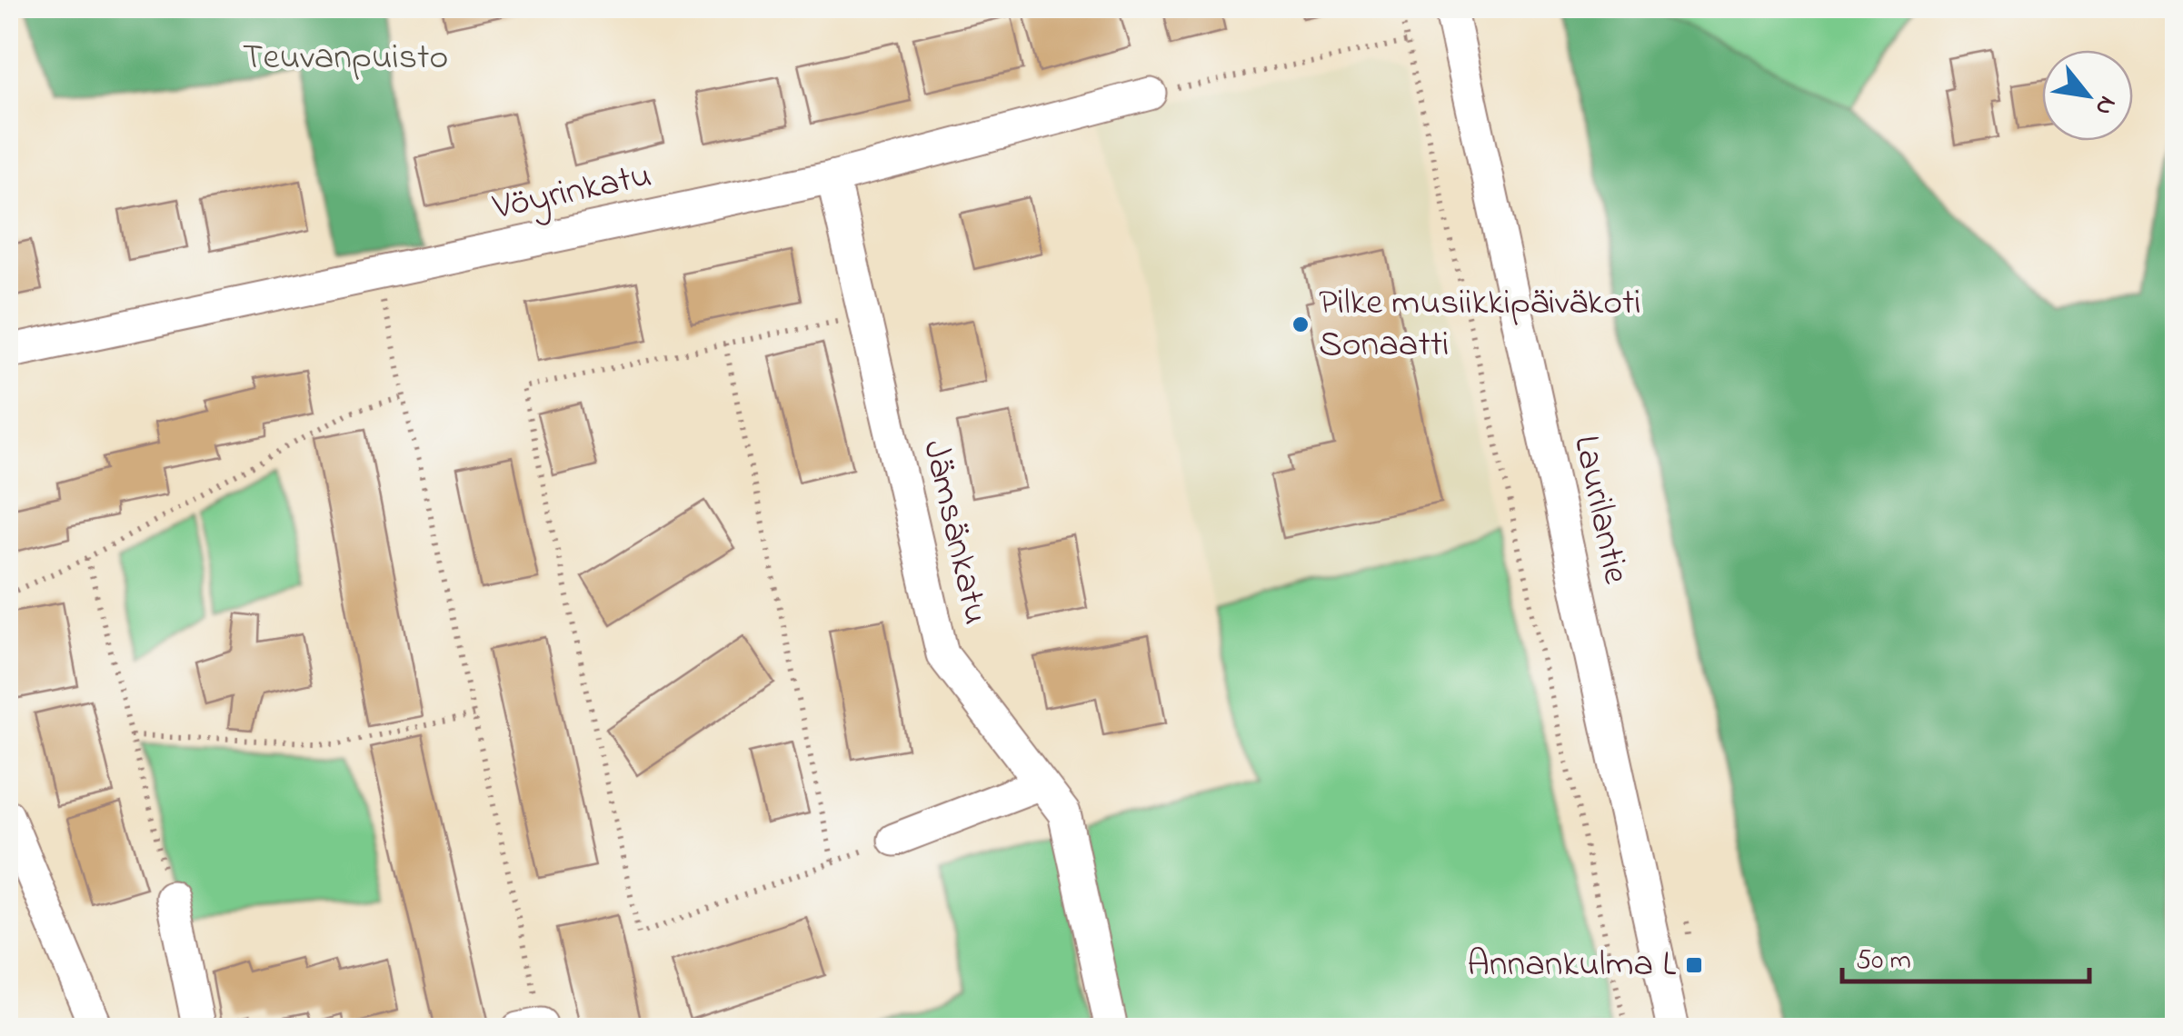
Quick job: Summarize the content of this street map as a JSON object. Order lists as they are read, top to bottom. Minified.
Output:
{"streets":{"street":["Vöyrinkatu","Laurilantie","Jämsänkatu"]},"crossings":[["Vöyrinkatu","Jämsänkatu"]],"parks":["Teuvanpuisto"],"places":{"other":["Pilke musiikkipäiväkoti Sonaatti"],"transit":["Annankulma L"]},"scale_bar":"50 m","north":"bottom right"}
